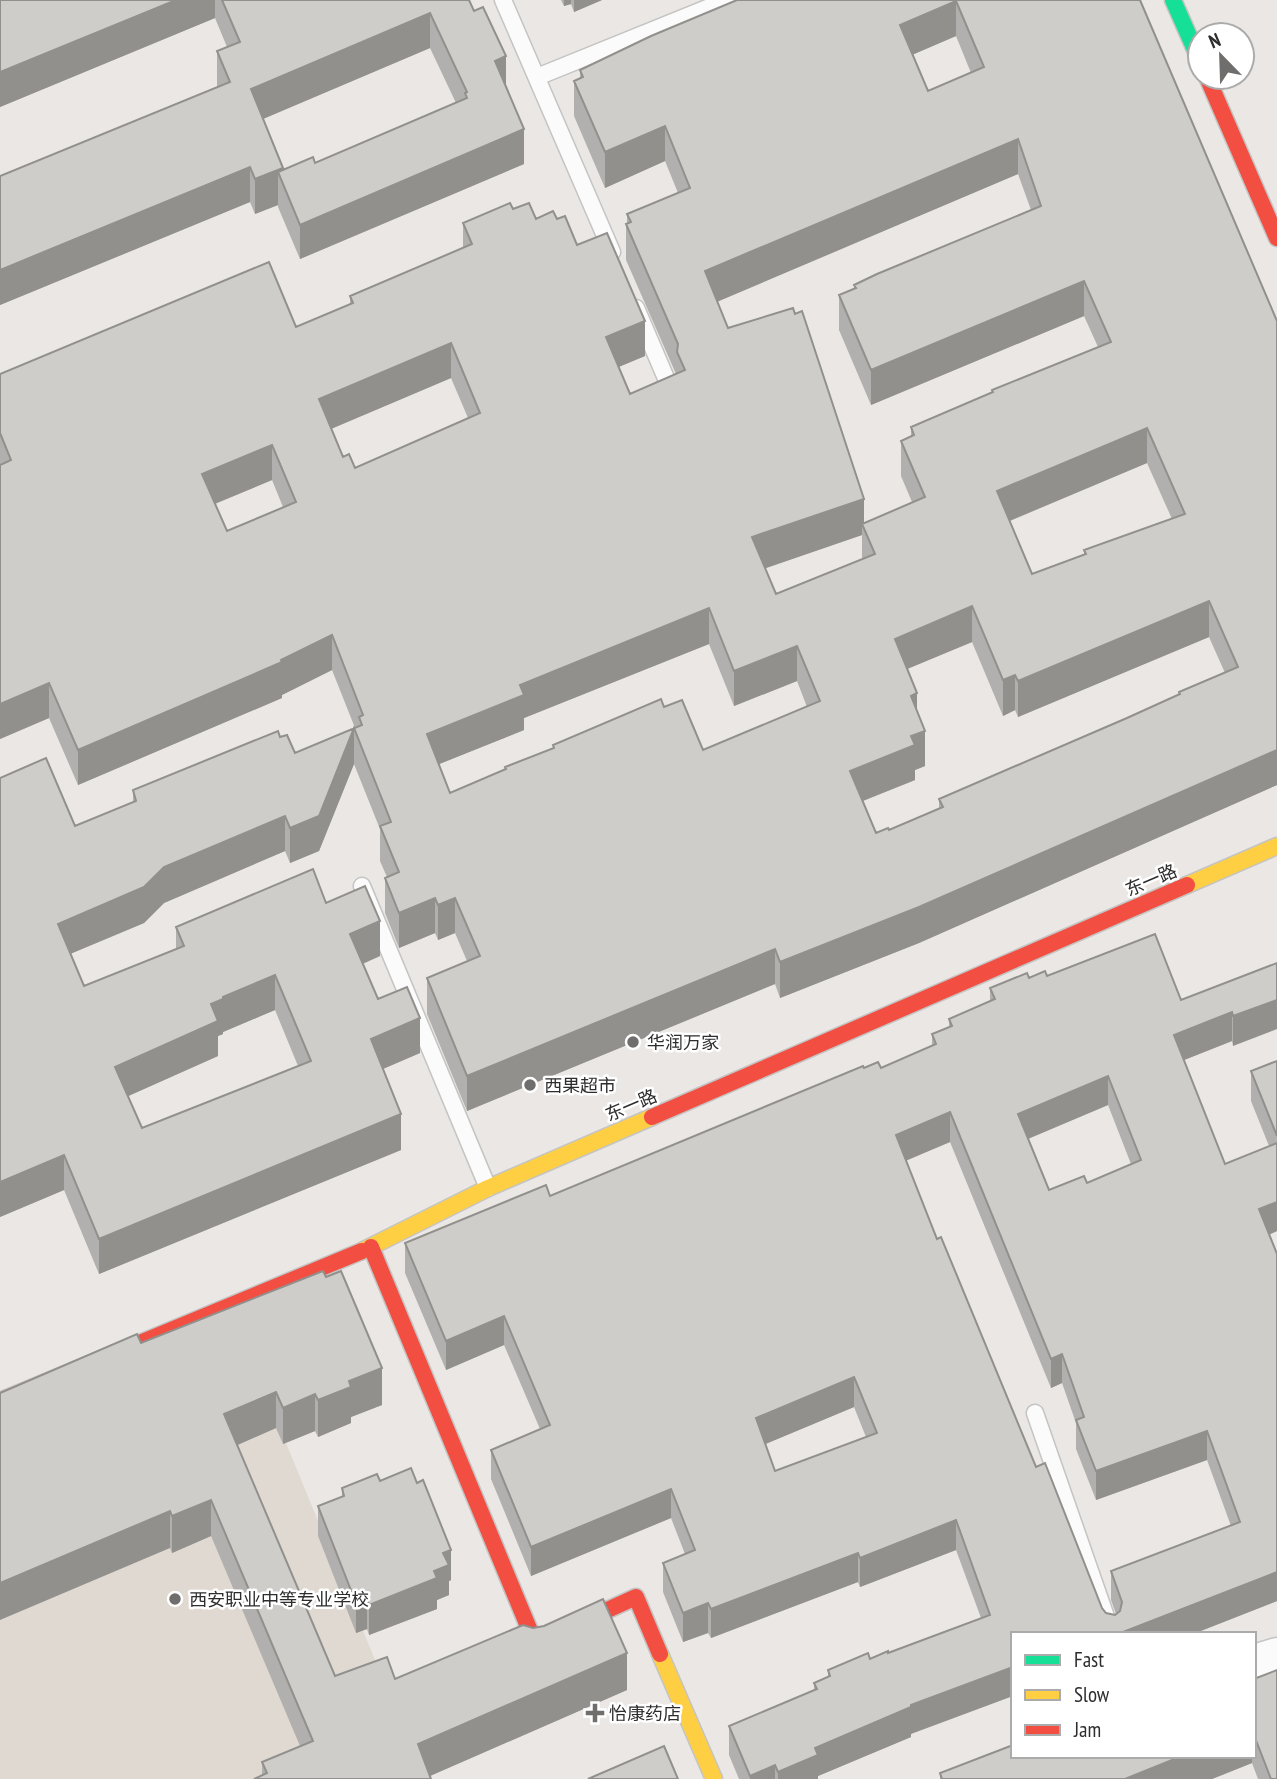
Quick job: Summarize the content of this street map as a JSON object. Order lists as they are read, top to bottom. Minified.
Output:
{"streets":{"street":["东一路"]},"places":{"other":["华润万家","西果超市","西安职业中等专业学校"],"health":["怡康药店"]},"legend":["Fast","Slow","Jam"],"north":"top left"}
